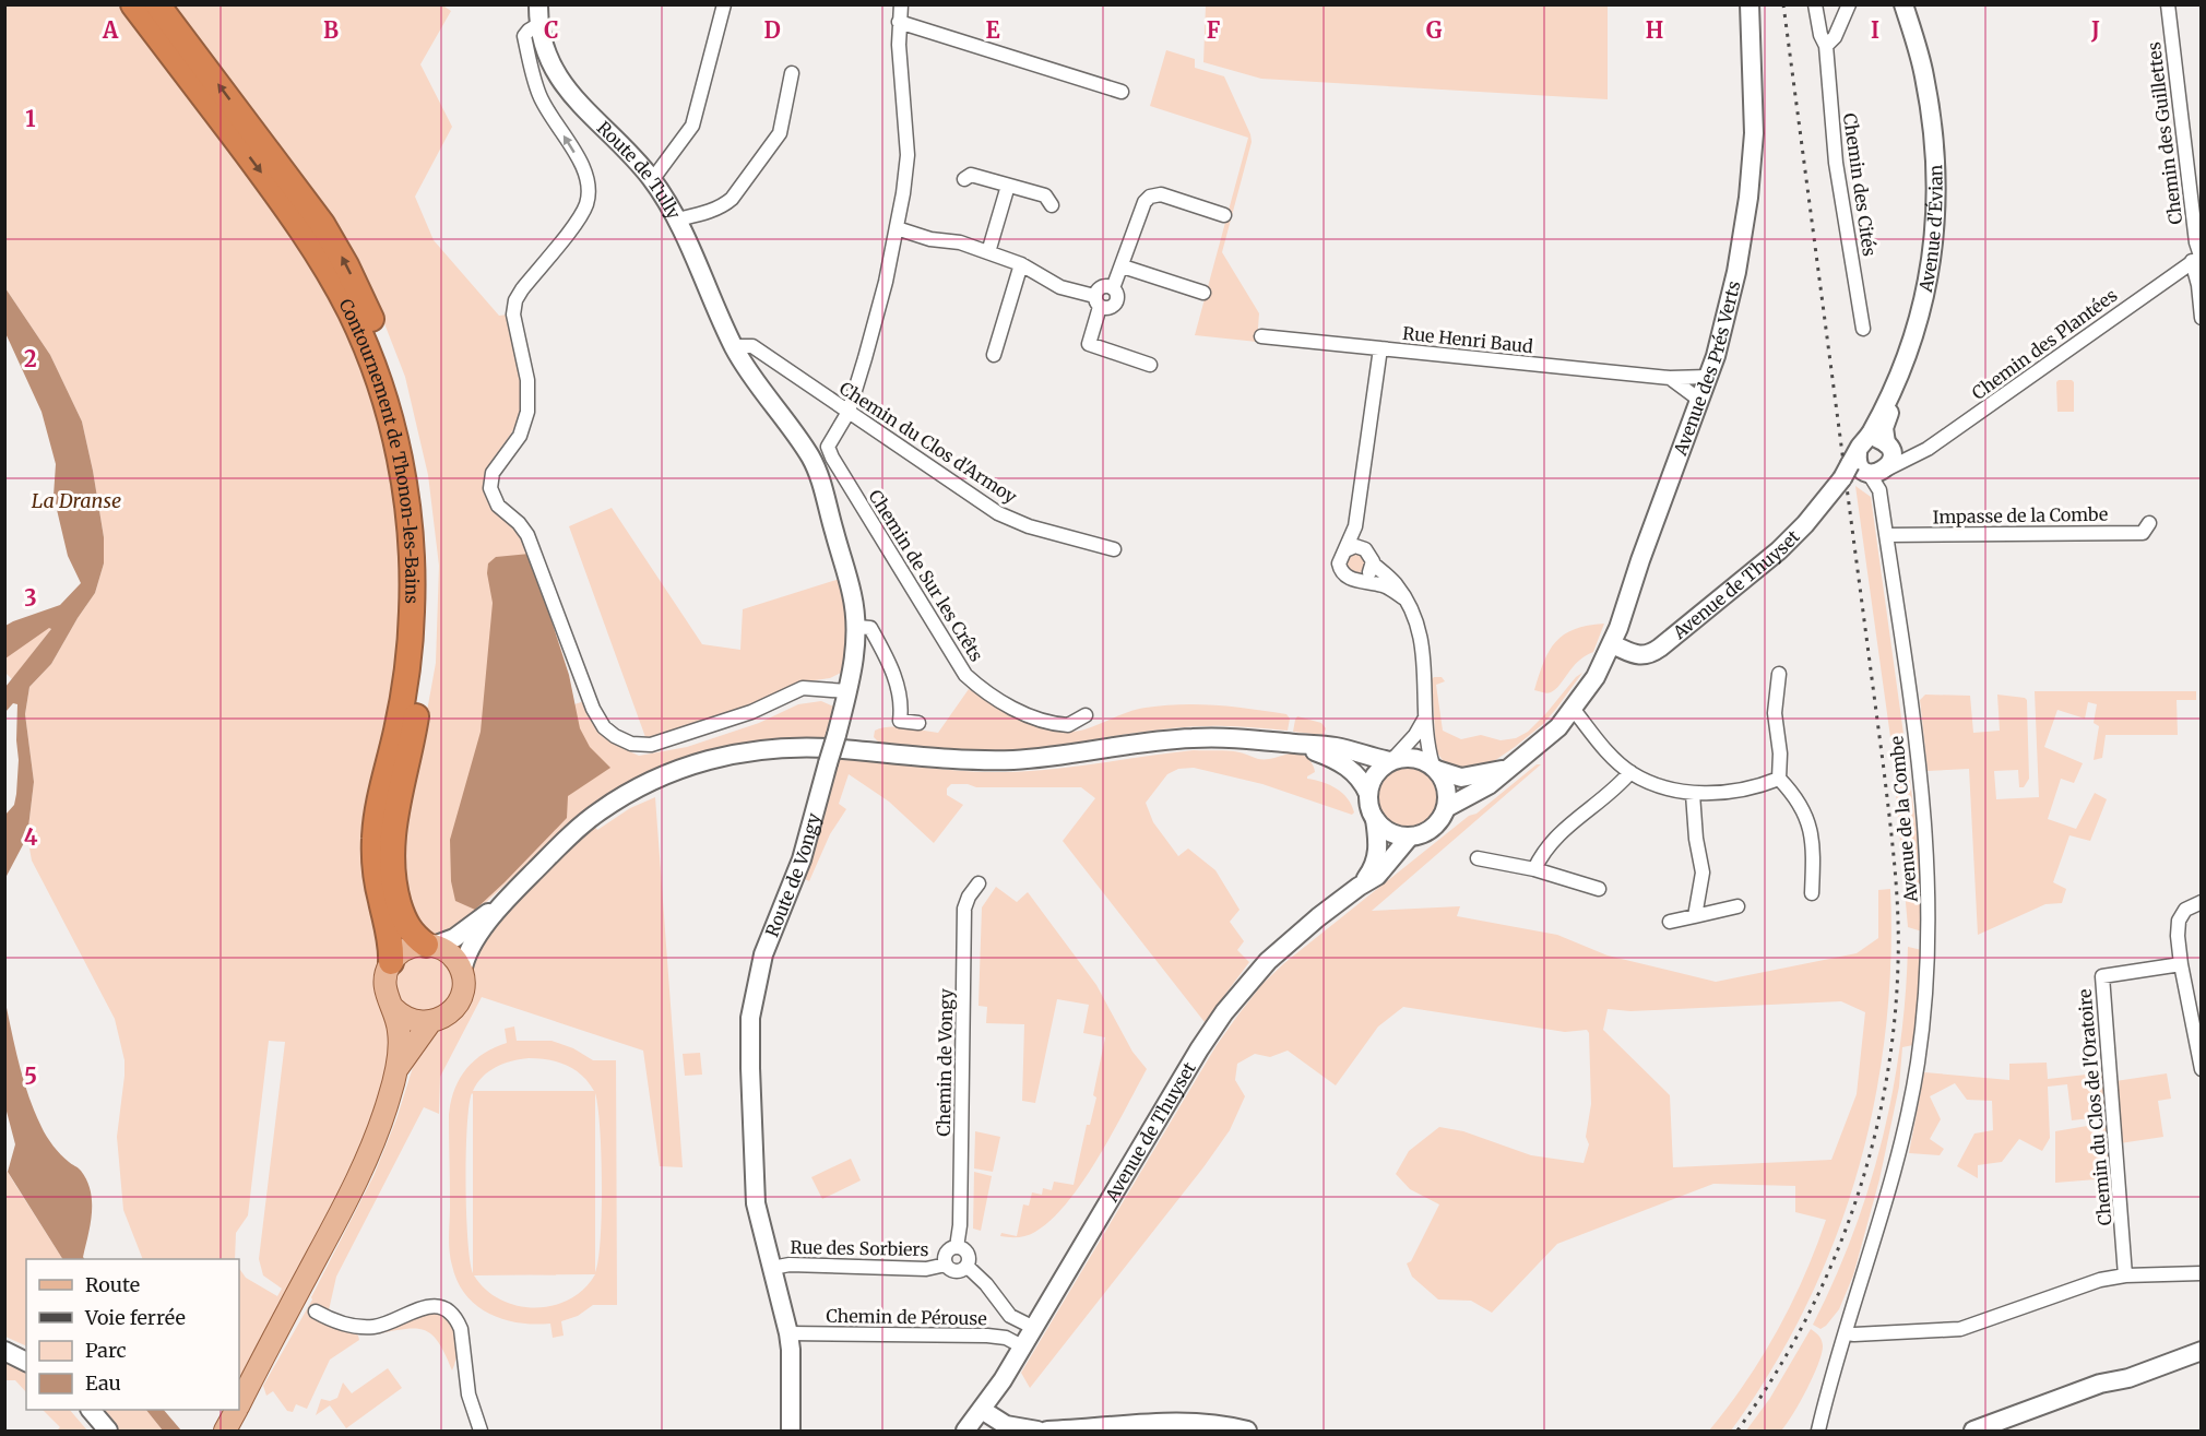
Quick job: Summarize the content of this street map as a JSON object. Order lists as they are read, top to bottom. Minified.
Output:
{"streets":{"highway":["Contournement de Thonon-les-Bains"],"street":["Chemin des Guillettes","Route de Tully","Chemin des Cités","Avenue d'Évian","Rue Henri Baud","Chemin des Plantées","Avenue des Prés Verts","Chemin du Clos d'Armoy","Impasse de la Combe","Chemin de Sur les Crêts","Avenue de Thuyset","Avenue de la Combe","Route de Vongy","Chemin de Vongy","Chemin du Clos de l'Oratoire","Rue des Sorbiers","Chemin de Pérouse"]},"crossings":[["Chemin des Guillettes","Chemin des Plantées"],["Route de Tully","Chemin du Clos d'Armoy"],["Route de Tully","Route de Vongy"],["Avenue d'Évian","Chemin des Plantées"],["Avenue d'Évian","Avenue de Thuyset"],["Avenue d'Évian","Avenue de la Combe"],["Rue Henri Baud","Avenue des Prés Verts"],["Chemin des Plantées","Avenue de Thuyset"],["Chemin des Plantées","Avenue de la Combe"],["Avenue des Prés Verts","Avenue de Thuyset"],["Chemin du Clos d'Armoy","Chemin de Sur les Crêts"],["Chemin du Clos d'Armoy","Route de Vongy"],["Impasse de la Combe","Avenue de la Combe"],["Avenue de Thuyset","Avenue de la Combe"],["Avenue de Thuyset","Chemin de Pérouse"],["Route de Vongy","Rue des Sorbiers"],["Route de Vongy","Chemin de Pérouse"],["Chemin de Vongy","Rue des Sorbiers"]],"water":["La Dranse"],"legend":["Route","Voie ferrée","Parc","Eau"],"grid":{"columns":["A","B","C","D","E","F","G","H","I","J"],"rows":["1","2","3","4","5"]}}
